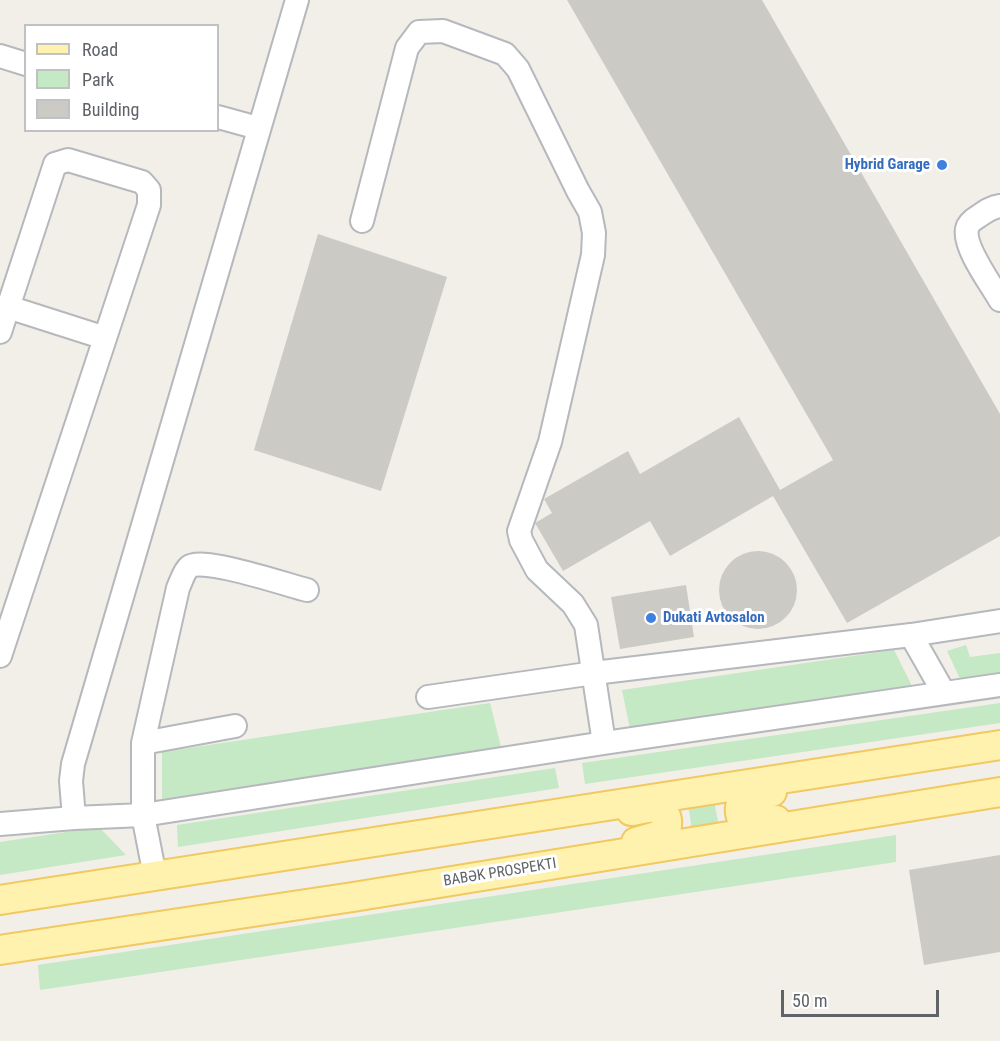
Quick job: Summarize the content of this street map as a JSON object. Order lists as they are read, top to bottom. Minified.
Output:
{"streets":{"main road":["BABƏK PROSPEKTI"]},"places":["Hybrid Garage","Dukati Avtosalon"],"legend":["Road","Park","Building"],"scale_bar":"50 m"}
